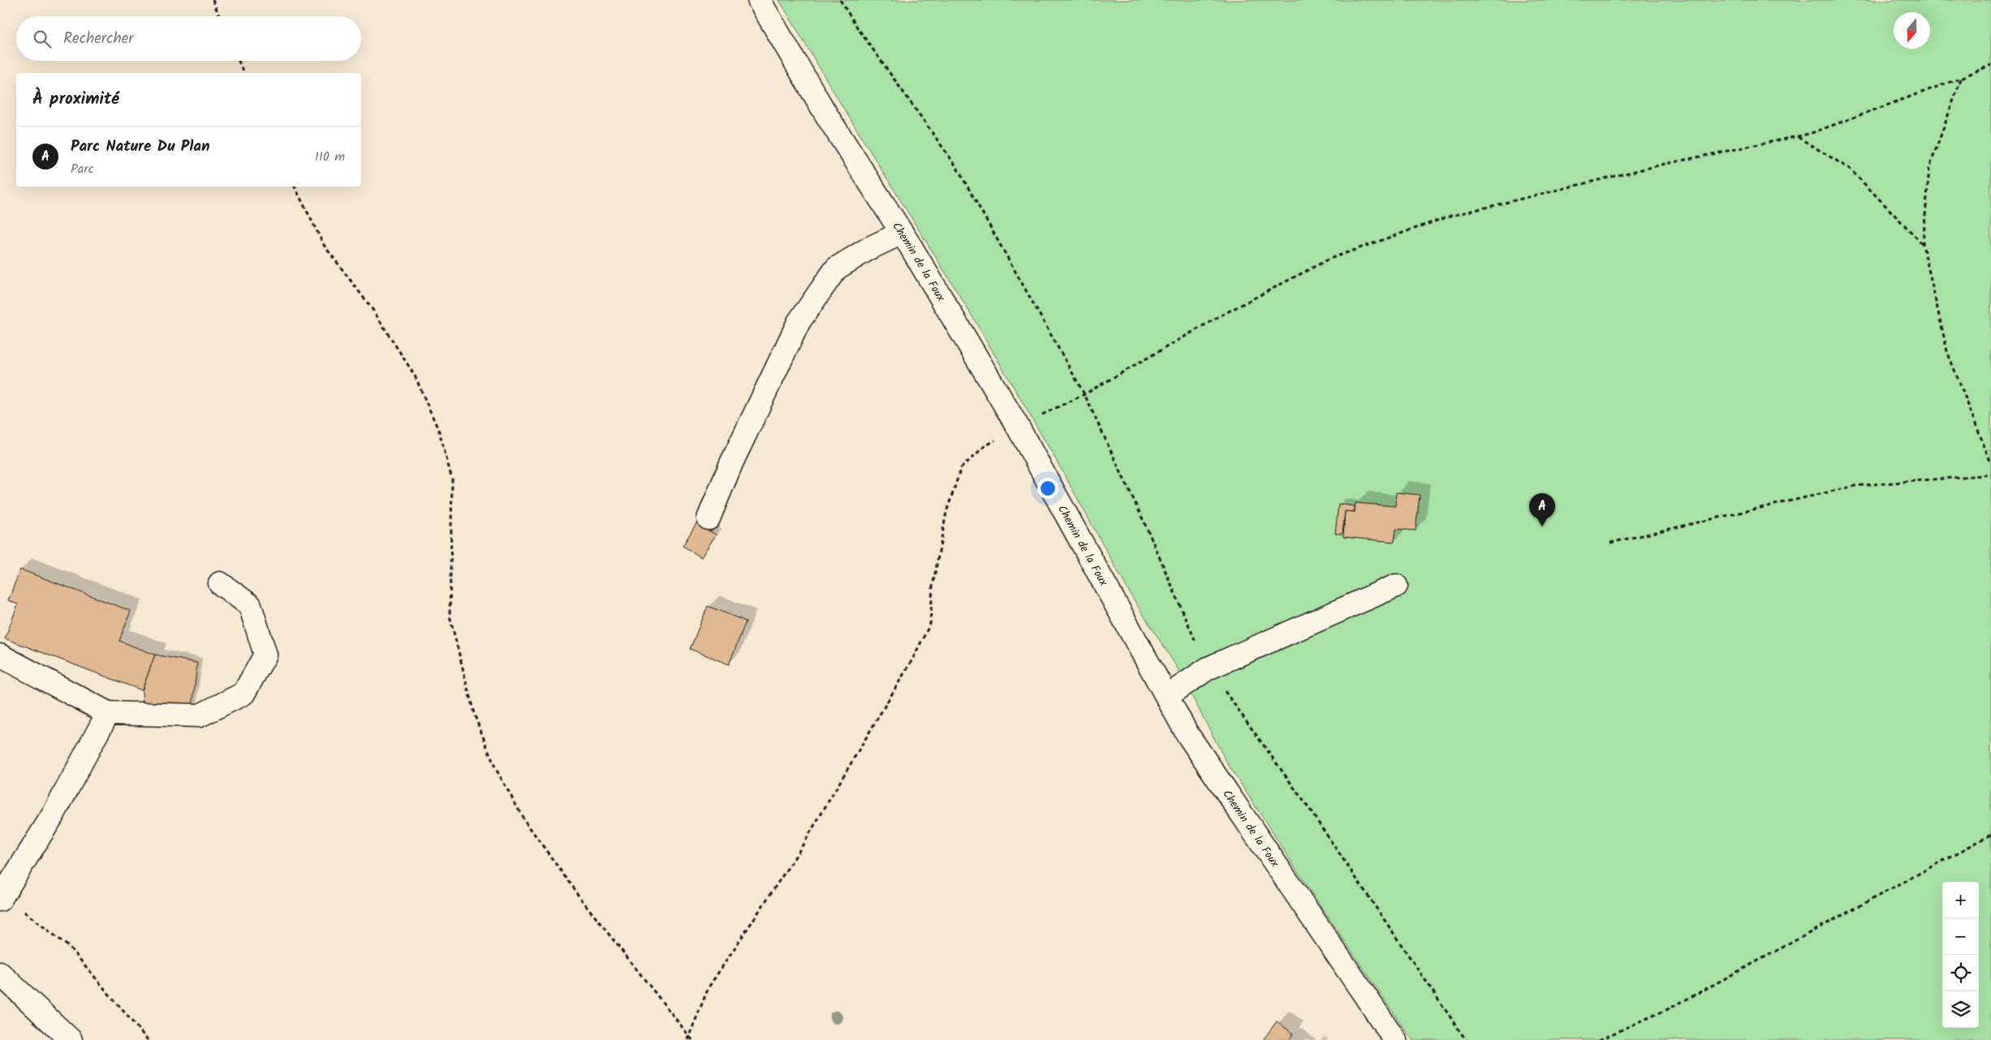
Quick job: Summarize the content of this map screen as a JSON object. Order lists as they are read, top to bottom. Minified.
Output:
{"streets":{"street":["Chemin de la Foux"]},"north":"bottom","page":{"search":"Rechercher","heading":"À proximité","list":[{"mark":"A","name":"Parc Nature Du Plan","note":"Parc","value":"110 m"}],"pins":"A","map_buttons":["+","−"]}}
